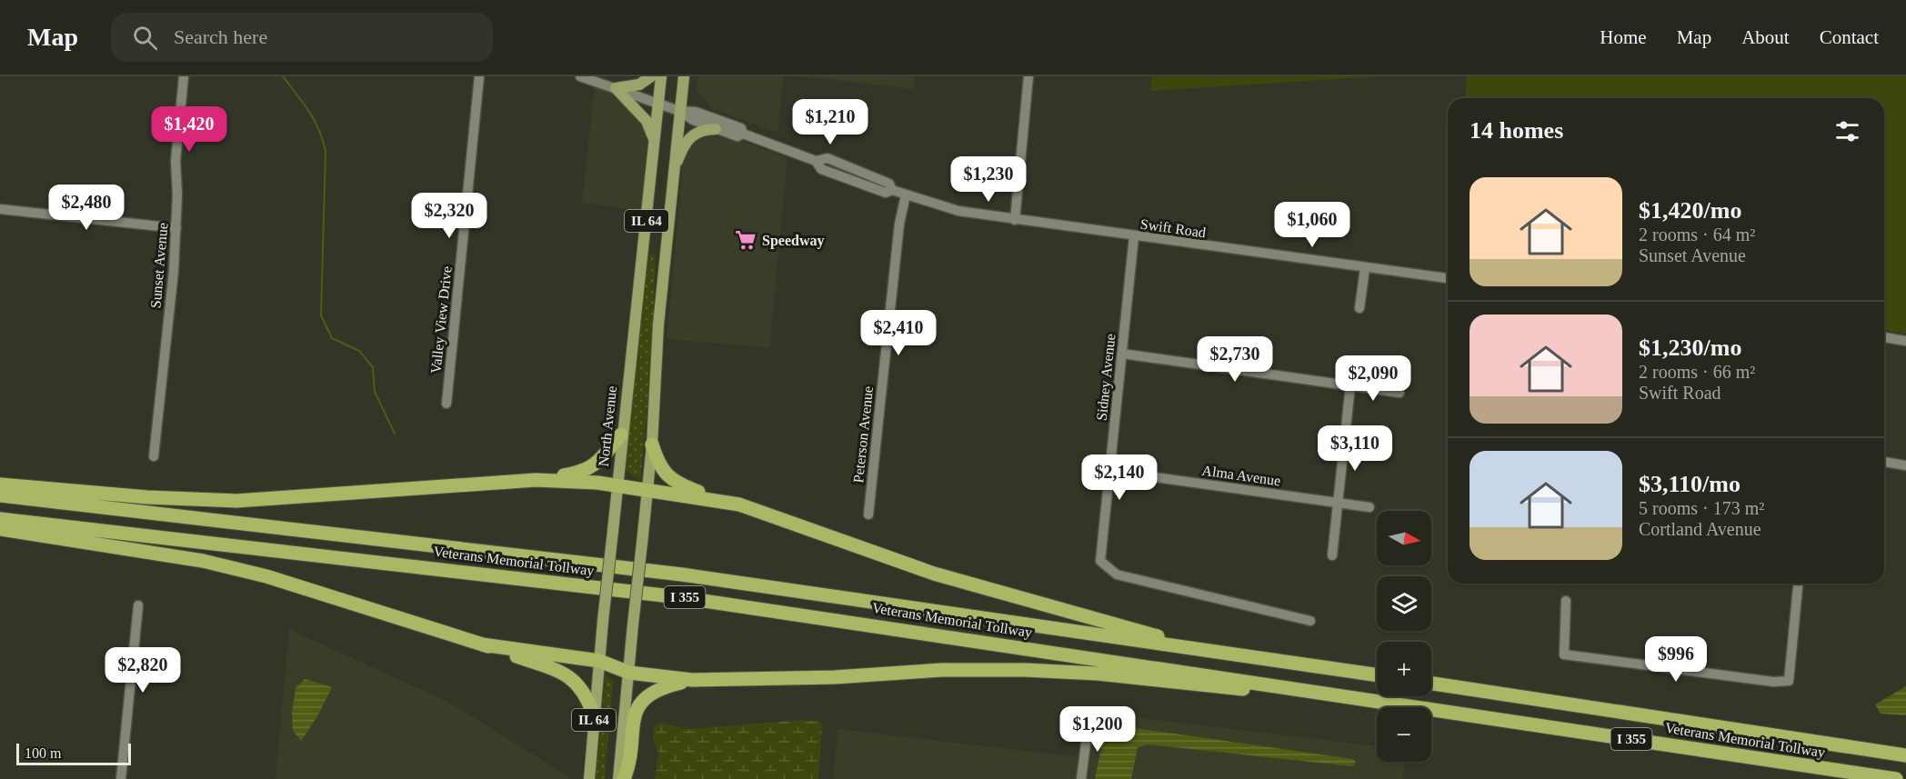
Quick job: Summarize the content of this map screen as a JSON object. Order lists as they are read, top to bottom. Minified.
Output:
{"streets":{"highway":["Veterans Memorial Tollway","I 355"],"main road":["IL 64","North Avenue"],"street":["Swift Road","Sunset Avenue","Valley View Drive","Sidney Avenue","Peterson Avenue","Alma Avenue"]},"crossings":[["IL 64","Swift Road"],["Swift Road","Sidney Avenue"],["Swift Road","North Avenue"],["Swift Road","Peterson Avenue"],["Sidney Avenue","Alma Avenue"]],"places":{"supermarket":["Speedway"]},"scale_bar":"100 m","north":"right","page":{"header":"Map","search":"Search here","nav":["Home","Map","About","Contact"],"heading":"14 homes","price":["$1,210","$1,420","$1,230","$2,480","$2,320","$1,060","$2,410","$2,730","$2,090","$3,110","$2,140","$996","$2,820","$1,200"],"list":[{"name":"$1,420/mo","note":"2 rooms · 64 m² · Sunset Avenue"},{"name":"$1,230/mo","note":"2 rooms · 66 m² · Swift Road"},{"name":"$3,110/mo","note":"5 rooms · 173 m² · Cortland Avenue"}],"map_buttons":["+","−"],"scale":"100 m"}}
